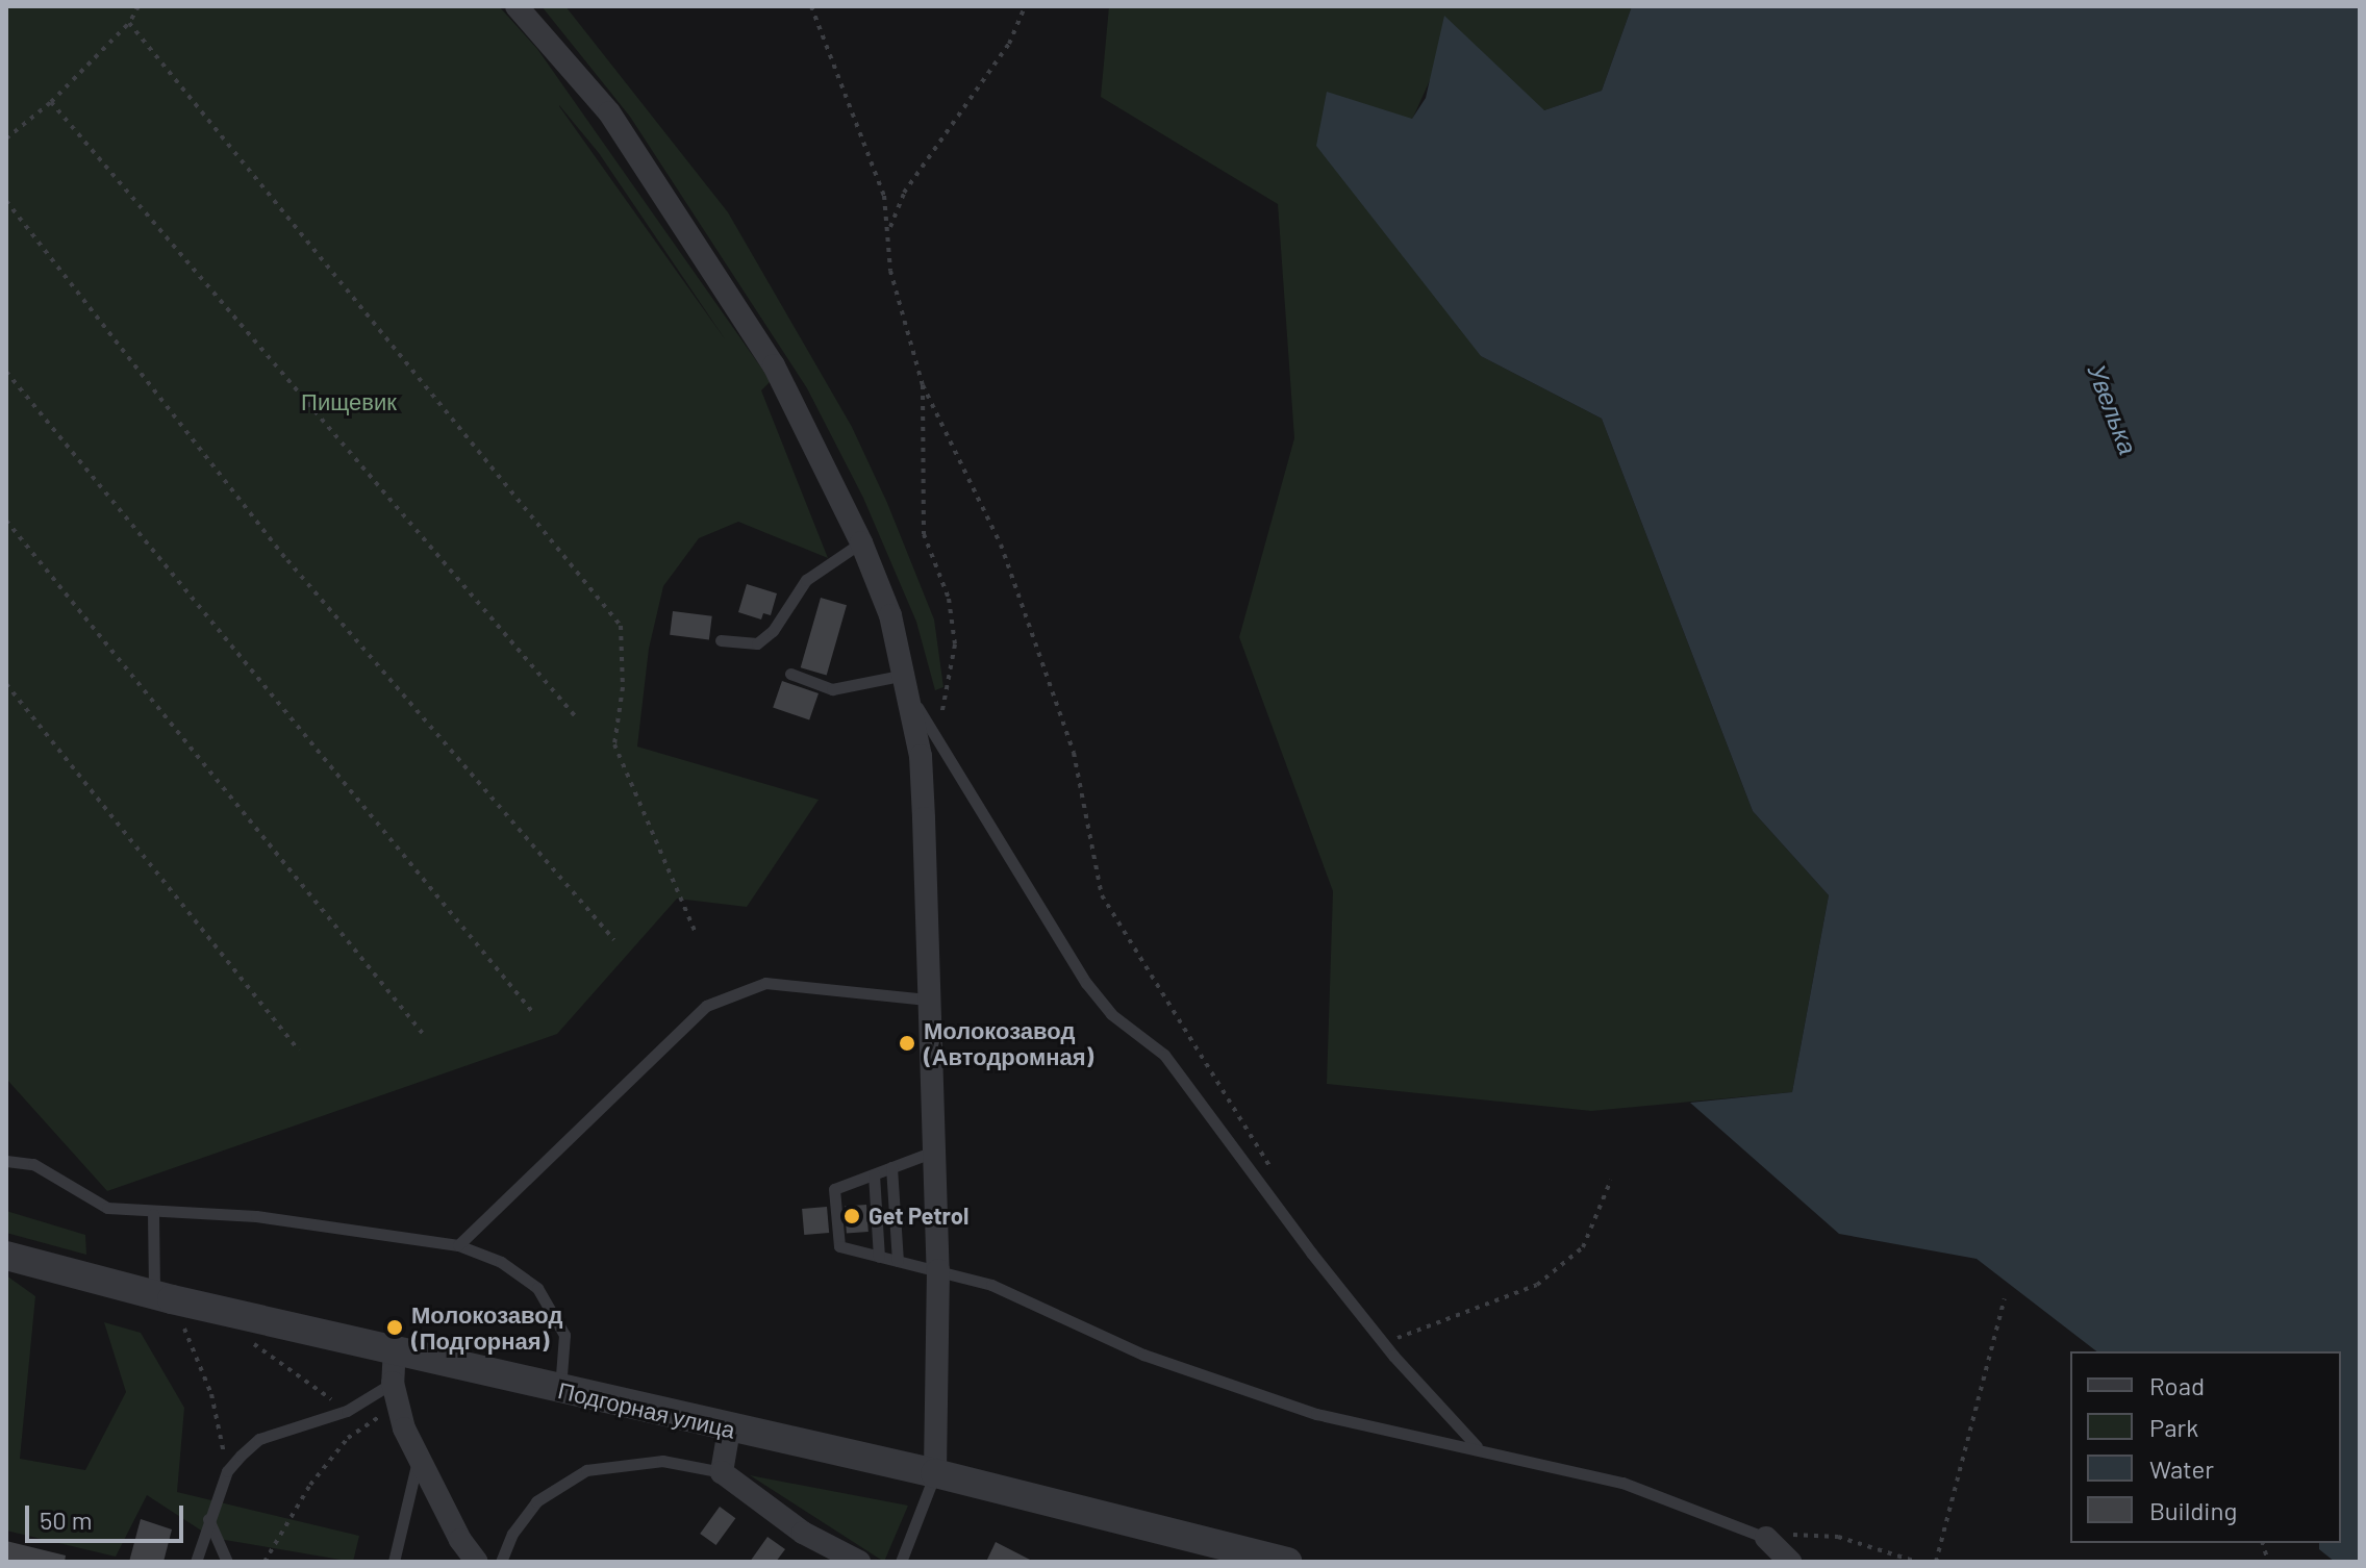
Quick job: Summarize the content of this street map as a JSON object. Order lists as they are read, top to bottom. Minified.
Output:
{"streets":{"street":["Подгорная улица"]},"water":["Увелька"],"parks":["Пищевик"],"places":["Молокозавод (Автодромная)","Get Petrol","Молокозавод (Подгорная)"],"legend":["Road","Park","Water","Building"],"scale_bar":"50 m"}
